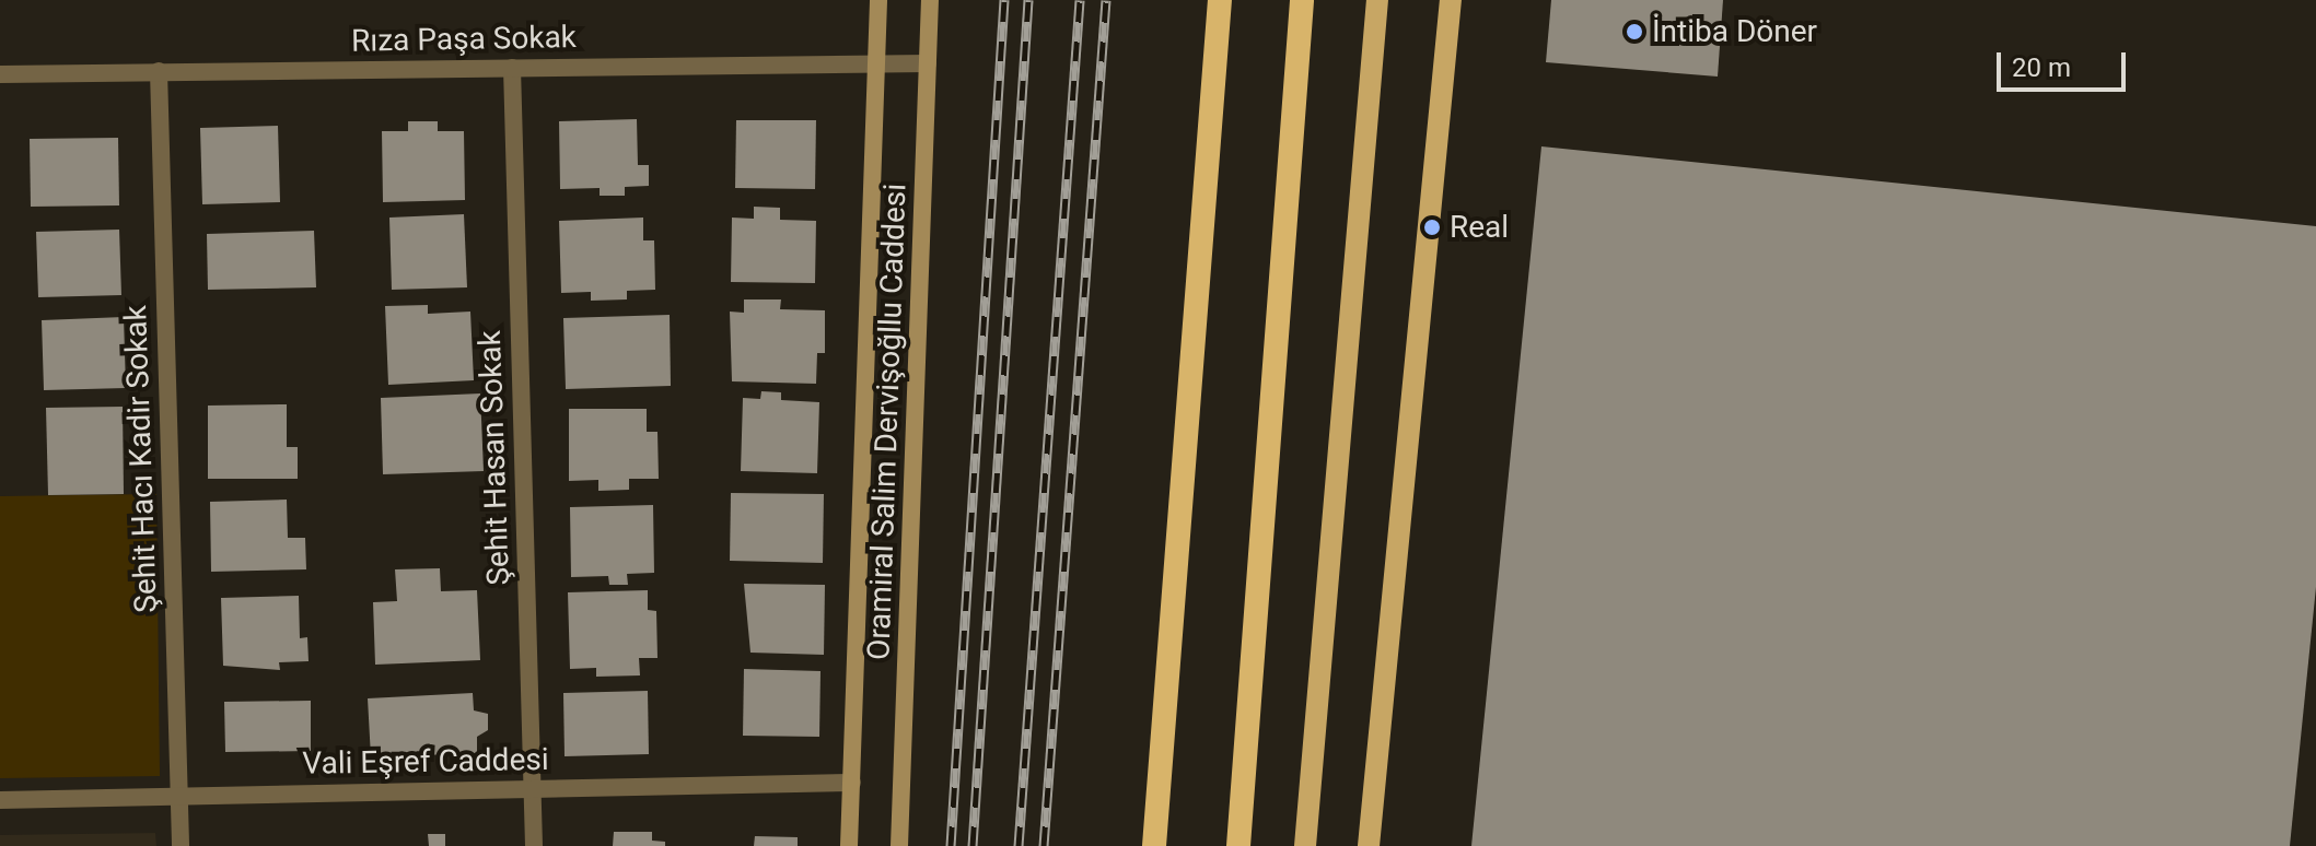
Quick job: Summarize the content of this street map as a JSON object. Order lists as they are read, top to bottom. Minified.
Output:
{"streets":{"main road":["Oramiral Salim Dervişoğllu Caddesi"],"street":["Rıza Paşa Sokak","Şehit Hasan Sokak","Şehit Hacı Kadir Sokak","Vali Eşref Caddesi"]},"crossings":[["Rıza Paşa Sokak","Oramiral Salim Dervişoğllu Caddesi"],["Rıza Paşa Sokak","Şehit Hasan Sokak"],["Rıza Paşa Sokak","Şehit Hacı Kadir Sokak"],["Oramiral Salim Dervişoğllu Caddesi","Vali Eşref Caddesi"],["Şehit Hasan Sokak","Vali Eşref Caddesi"],["Şehit Hacı Kadir Sokak","Vali Eşref Caddesi"]],"places":["İntiba Döner","Real"],"scale_bar":"20 m"}
